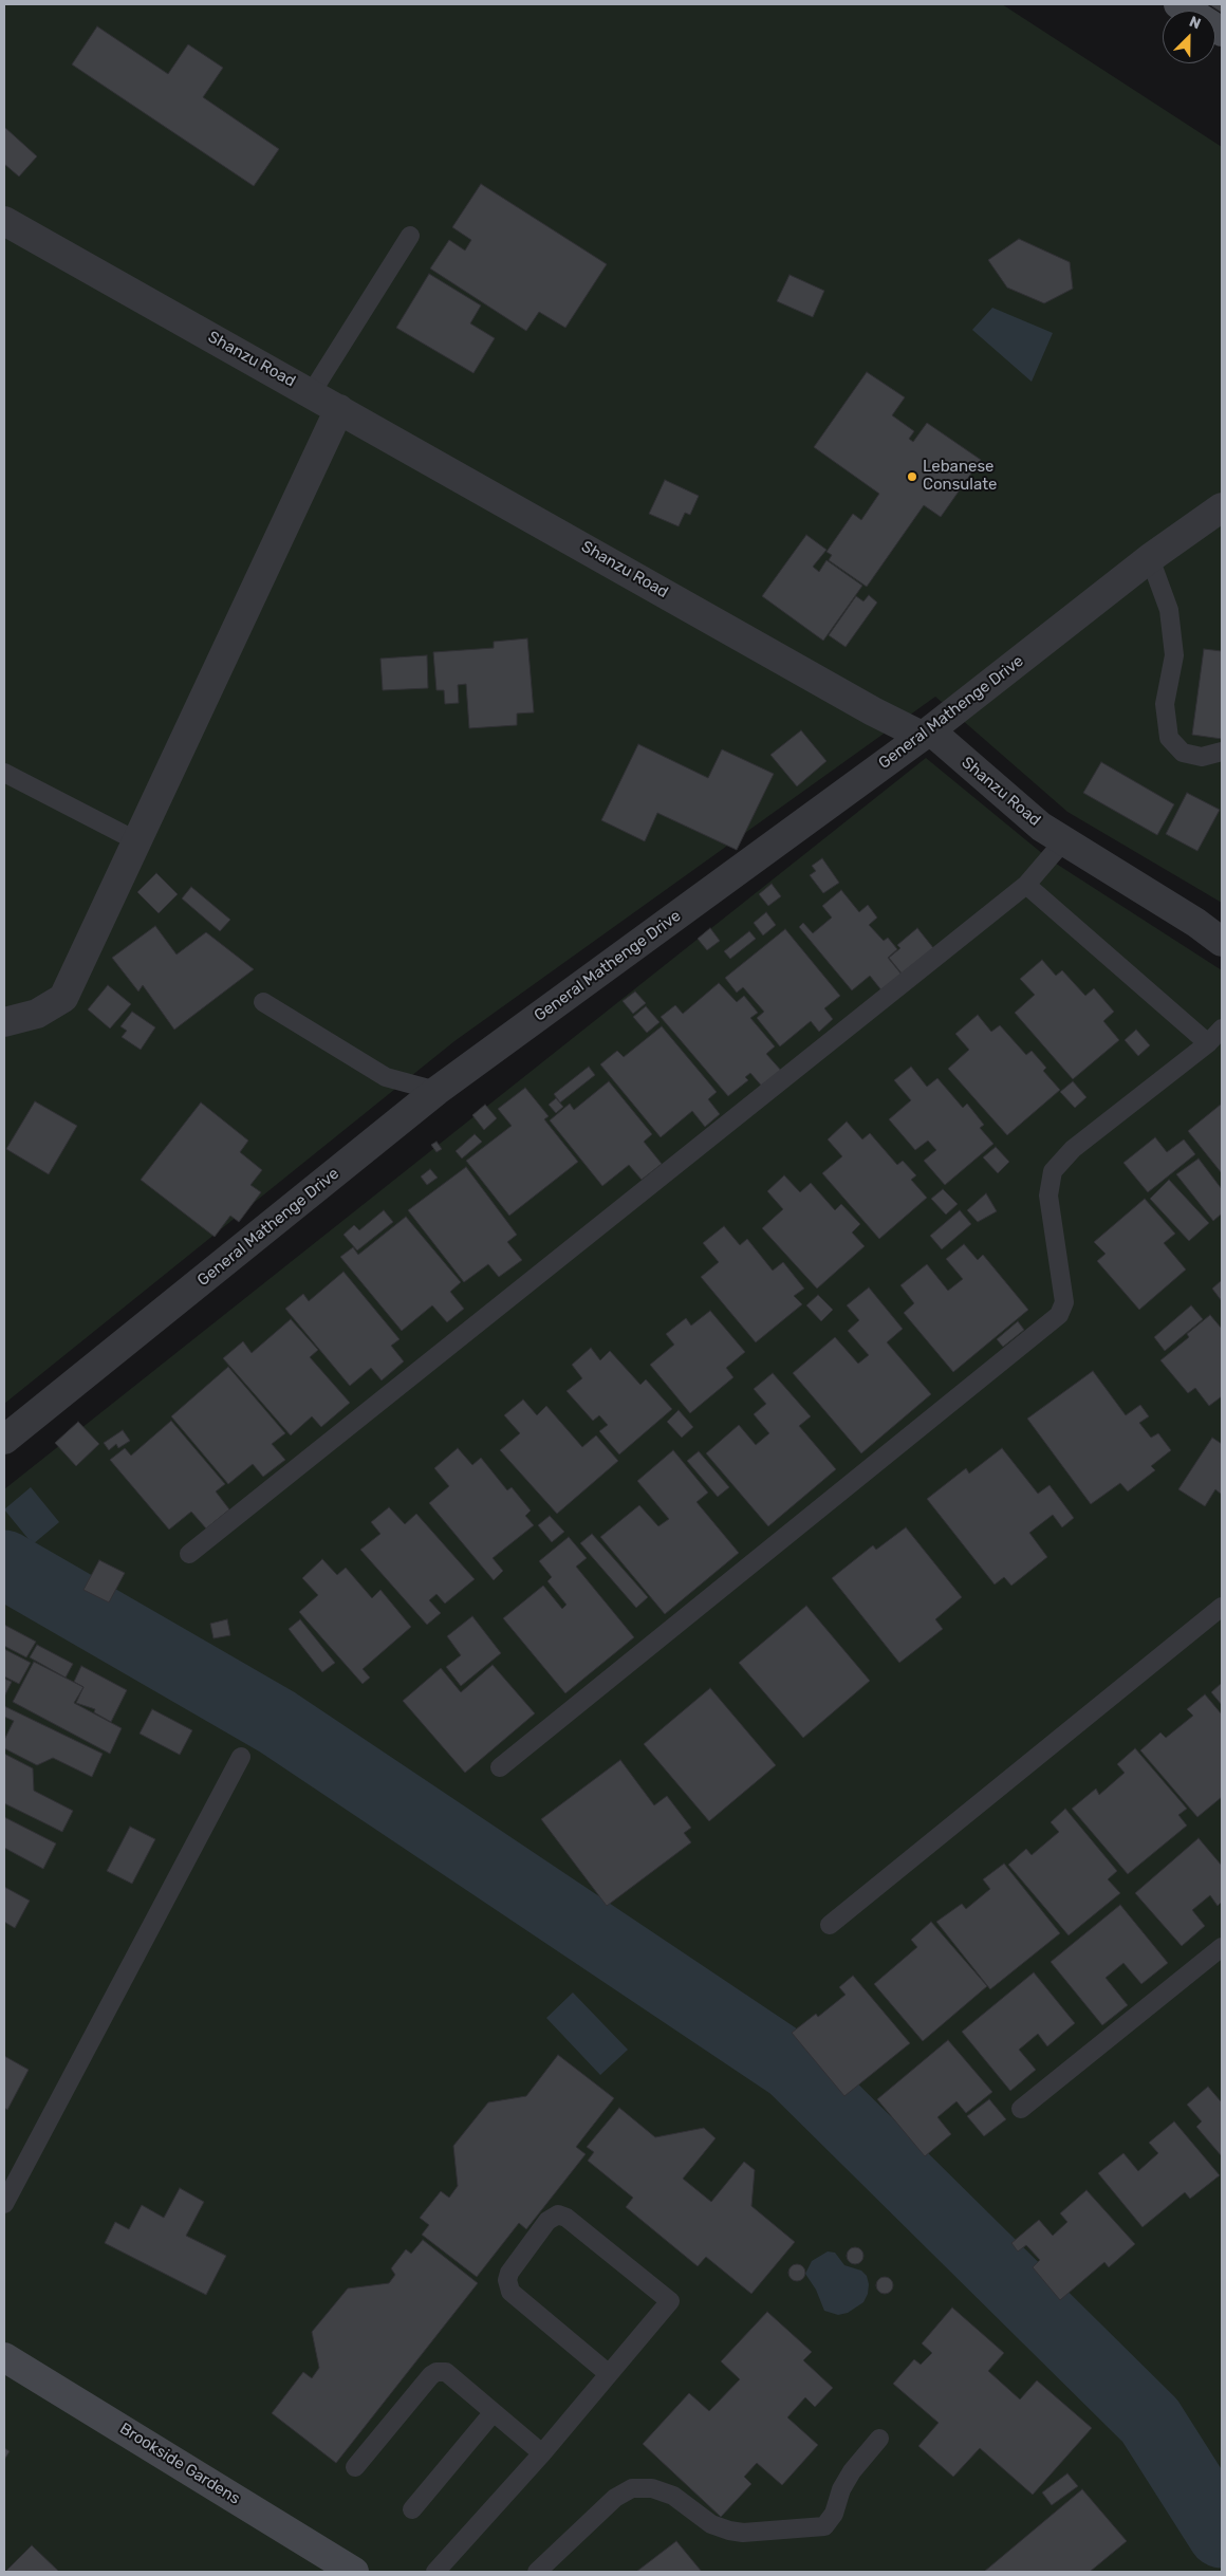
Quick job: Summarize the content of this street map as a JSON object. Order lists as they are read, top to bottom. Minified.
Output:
{"streets":{"street":["Shanzu Road","General Mathenge Drive","Brookside Gardens"]},"crossings":[["Shanzu Road","General Mathenge Drive"]],"places":["Lebanese Consulate"],"north":"top right"}
